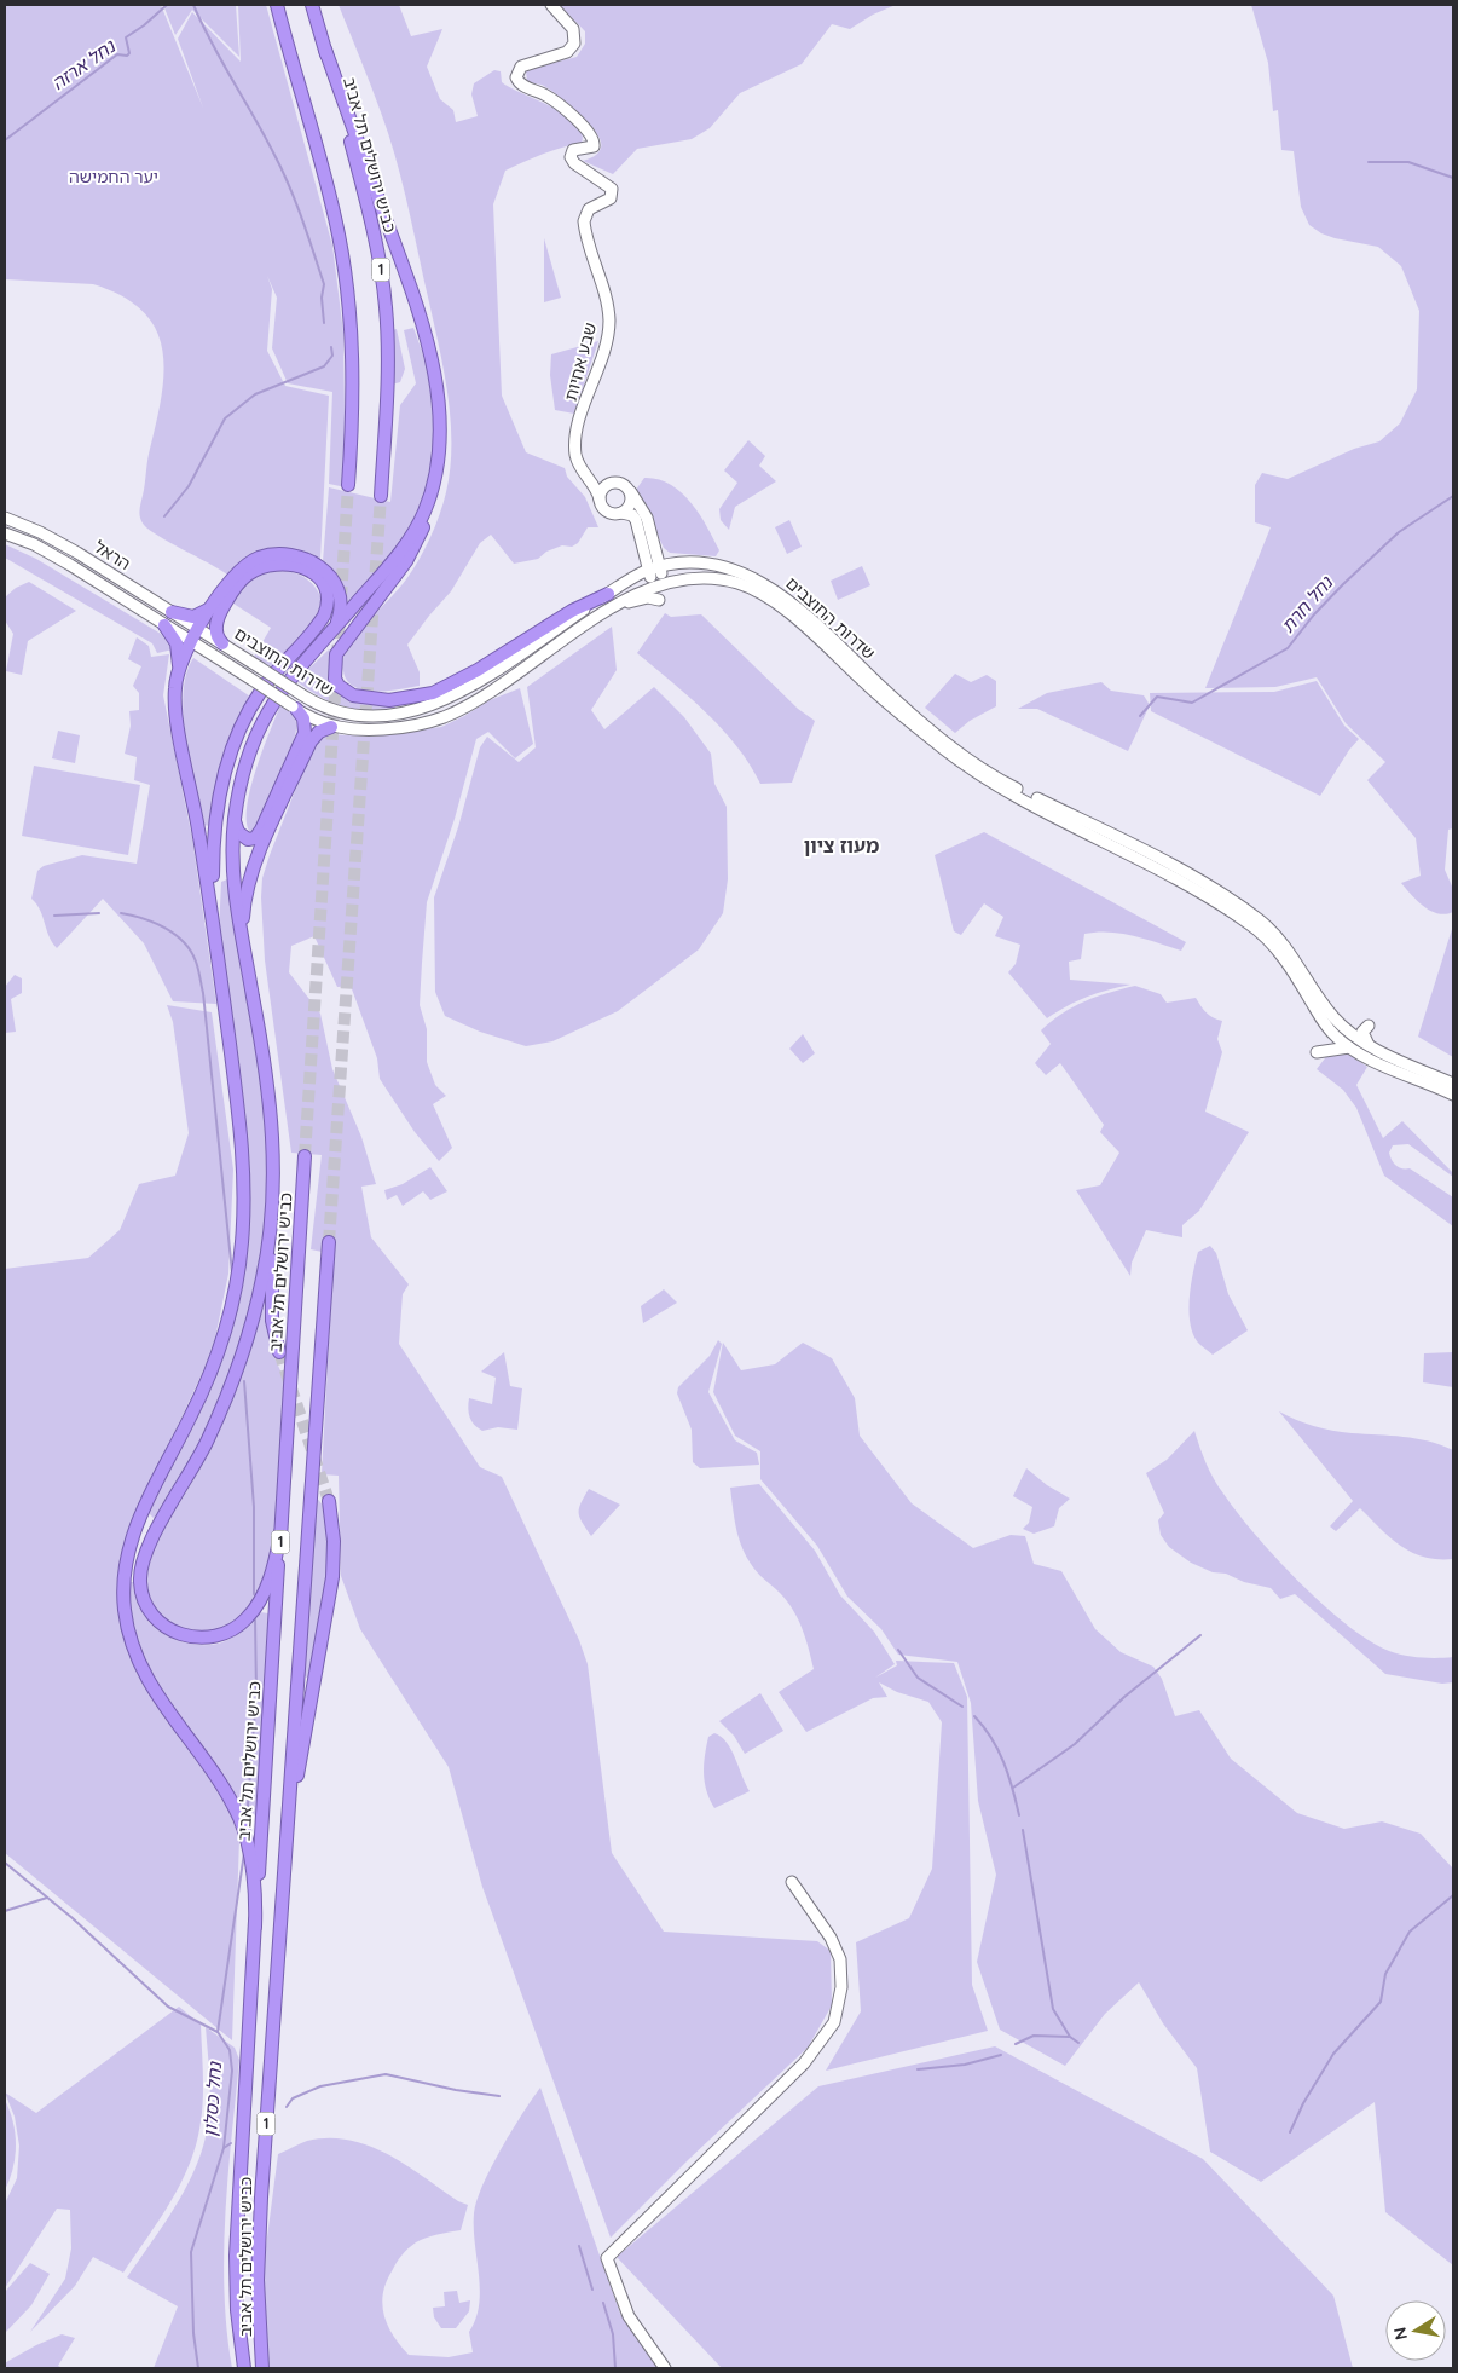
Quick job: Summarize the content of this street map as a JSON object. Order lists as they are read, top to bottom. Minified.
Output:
{"streets":{"highway":["כביש ירושלים תל אביב","1"],"main road":["שבע אחיות","הראל","שדרות החוצבים"]},"crossings":[["הראל","שדרות החוצבים"]],"districts":["מעוז ציון"],"water":["נחל ארזה","נחל חרת","נחל כסלון"],"parks":["יער החמישה"],"north":"left"}
